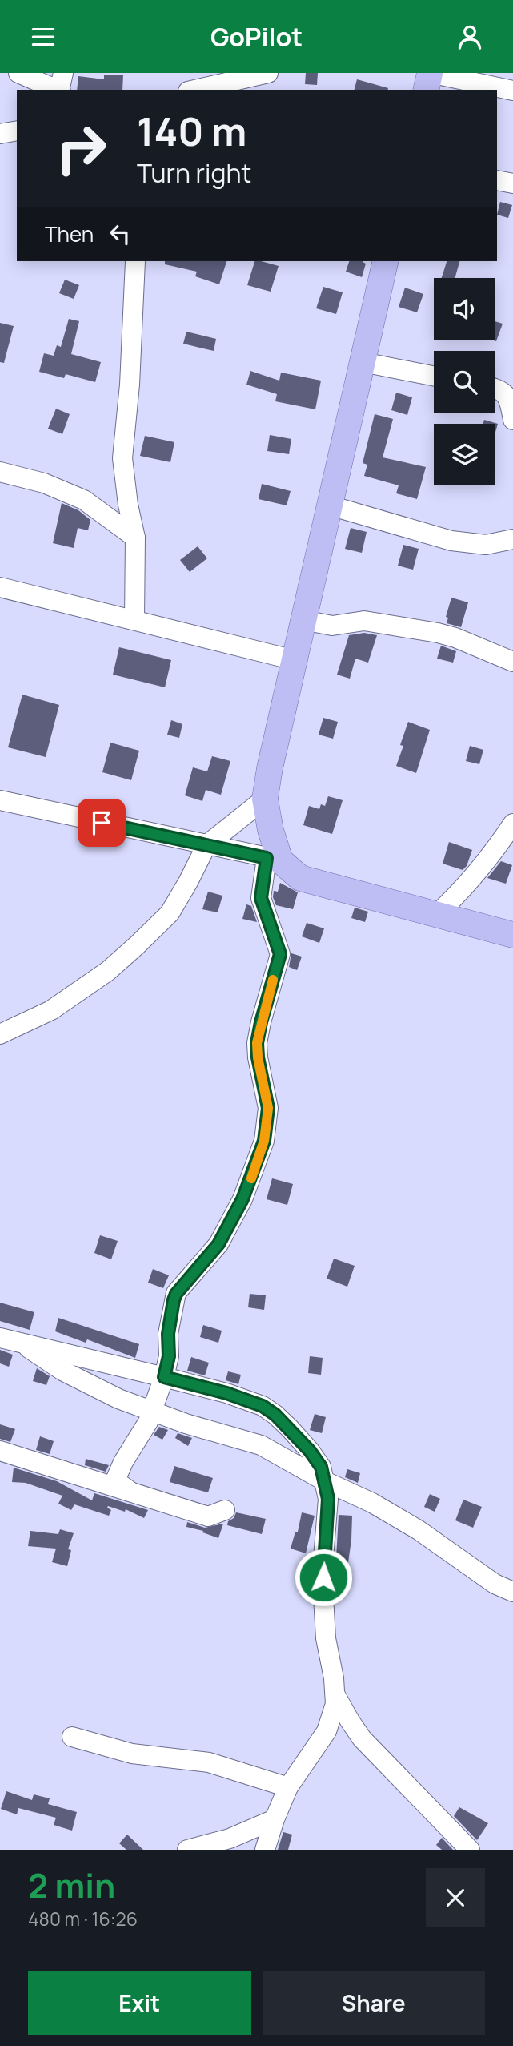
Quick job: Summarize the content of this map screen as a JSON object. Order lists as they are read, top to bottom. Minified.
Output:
{"page":{"header":"GoPilot","turn":["140 m","Turn right"],"then":"Then","heading":["2 min","480 m · 16:26"],"buttons":["Exit","Share"]}}
